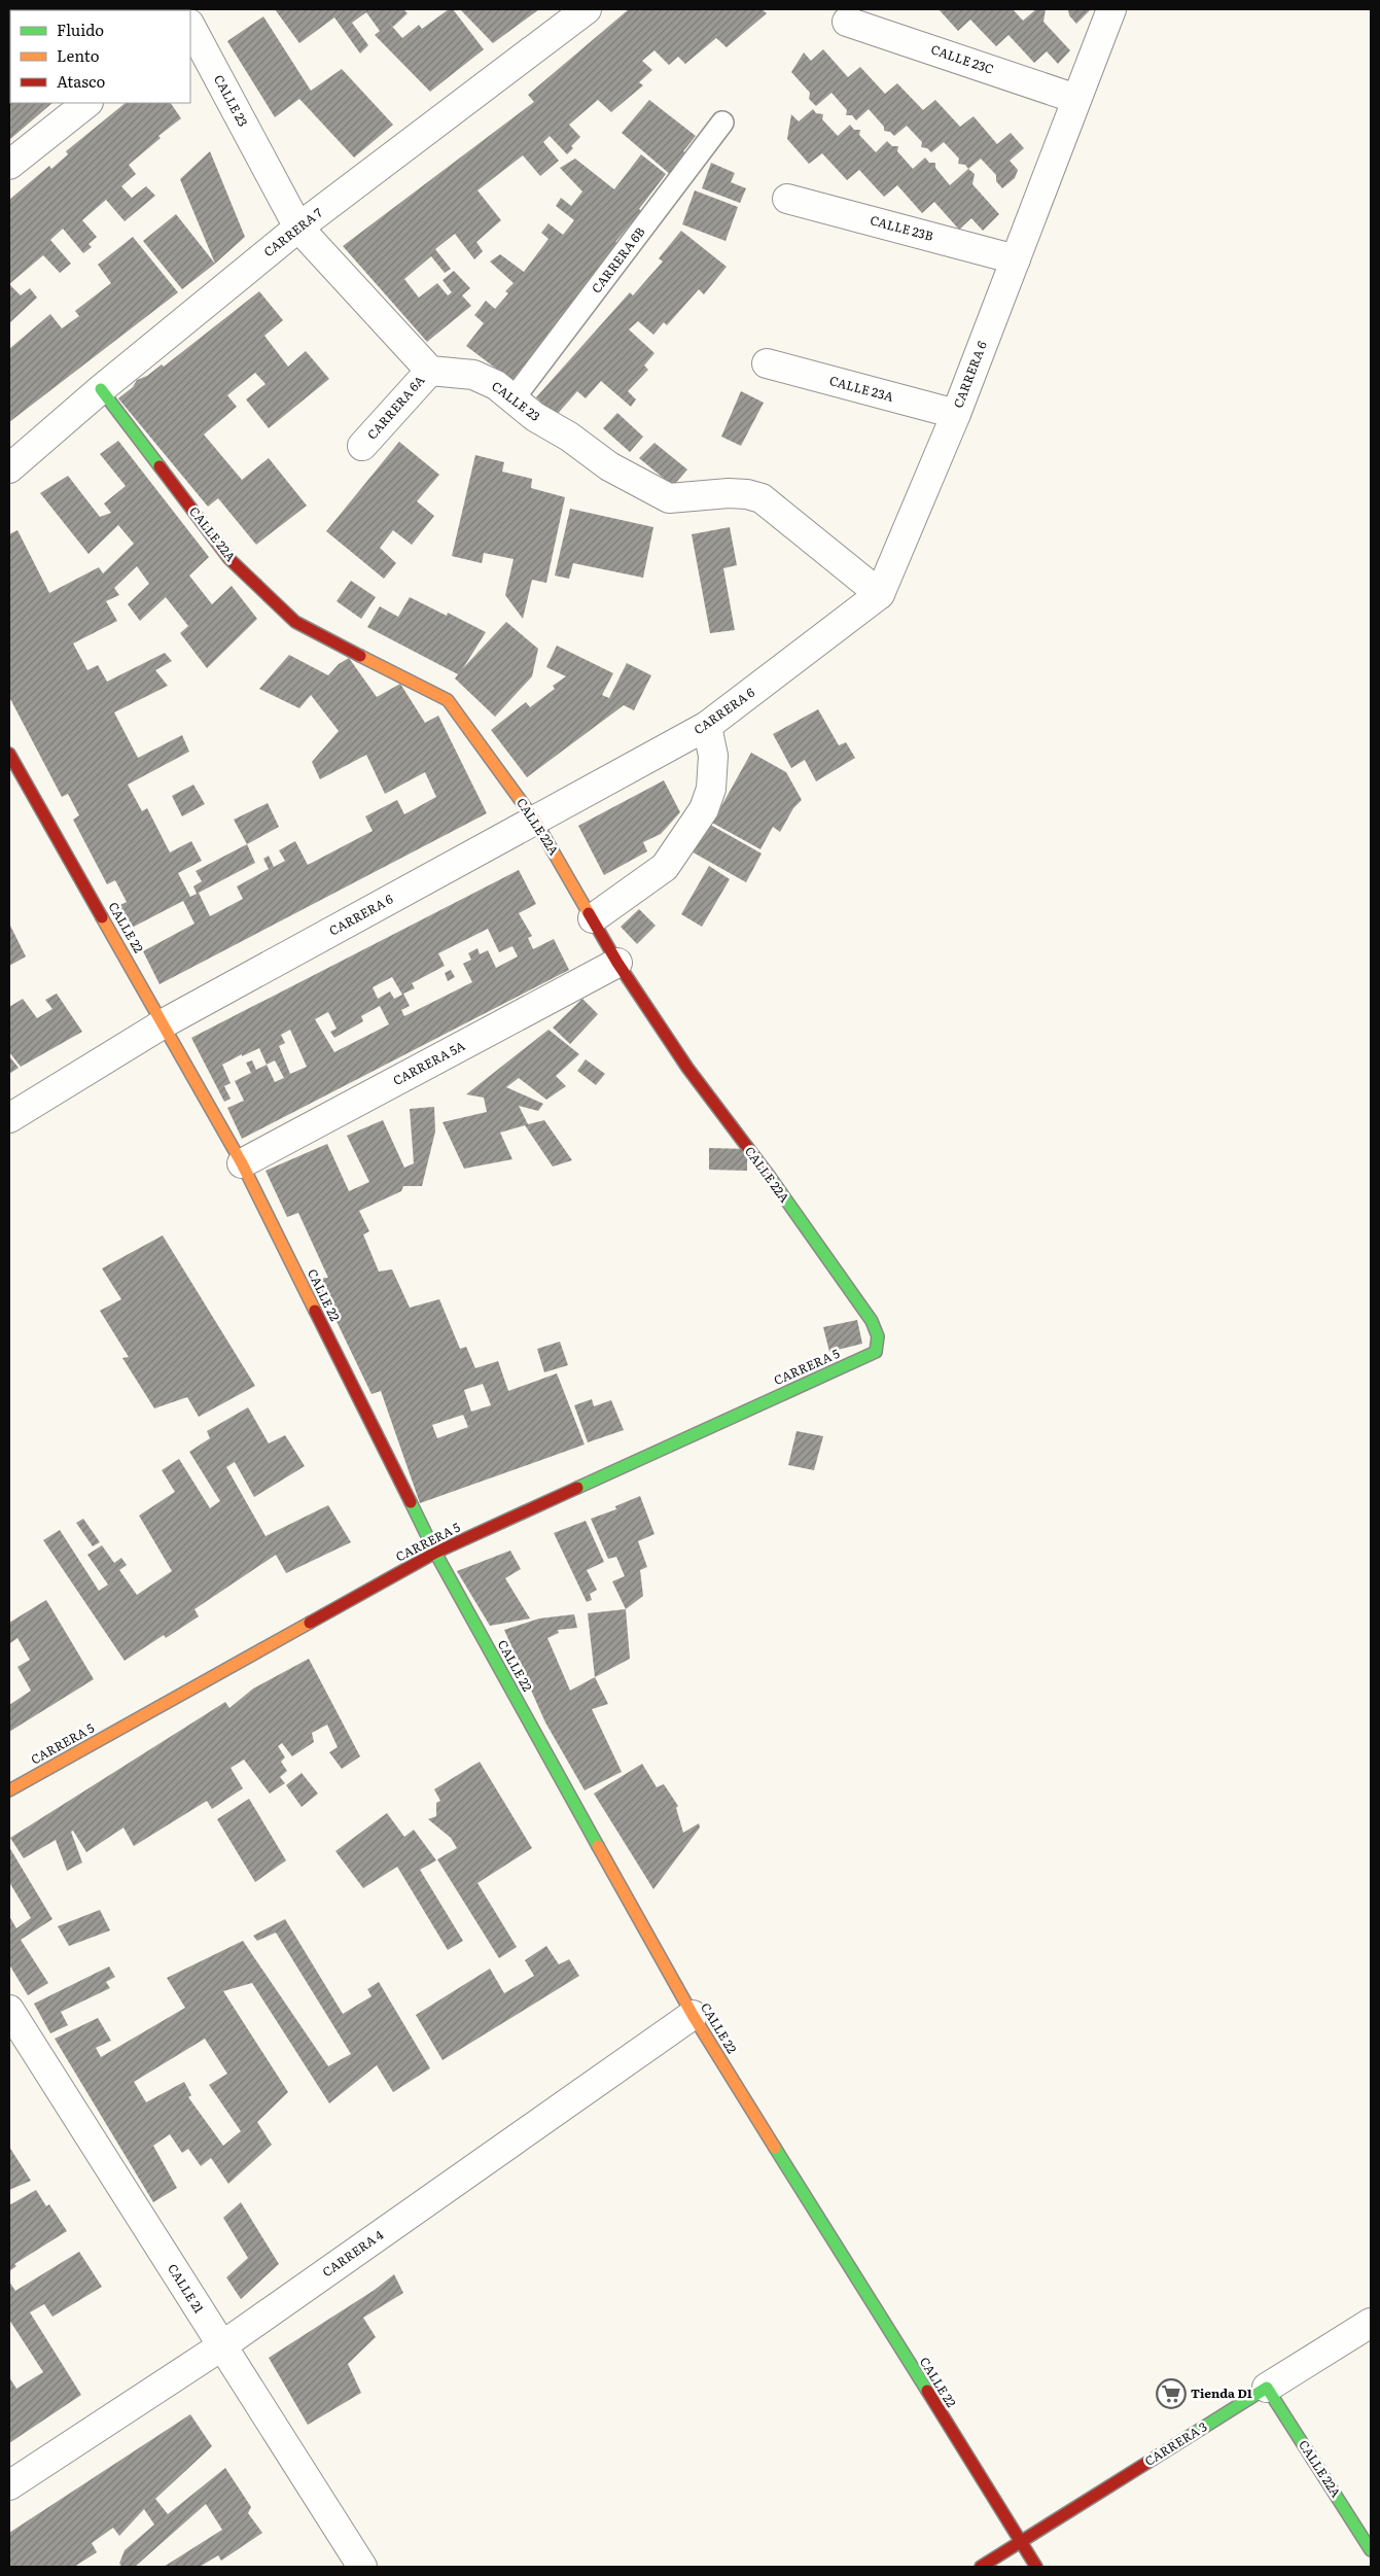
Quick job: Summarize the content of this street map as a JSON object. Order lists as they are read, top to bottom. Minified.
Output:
{"streets":{"street":["CALLE 23C","CALLE 23","CALLE 23B","CARRERA 7","CARRERA 6","CALLE 23A","CARRERA 6A","CALLE 22A","CALLE 22","CARRERA 5A","CARRERA 5","CARRERA 4","CALLE 21","CARRERA 3"],"lane":["CARRERA 6B"]},"crossings":[["CALLE 23C","CARRERA 6"],["CALLE 23","CARRERA 7"],["CALLE 23","CARRERA 6B"],["CALLE 23","CARRERA 6"],["CALLE 23","CARRERA 6A"],["CALLE 23B","CARRERA 6"],["CARRERA 7","CALLE 22A"],["CARRERA 6","CALLE 23A"],["CARRERA 6","CALLE 22A"],["CARRERA 6","CALLE 22"],["CALLE 22A","CARRERA 5A"],["CALLE 22A","CARRERA 5"],["CALLE 22A","CARRERA 3"],["CALLE 22","CARRERA 5A"],["CALLE 22","CARRERA 5"],["CALLE 22","CARRERA 4"],["CALLE 22","CARRERA 3"],["CARRERA 4","CALLE 21"]],"places":{"supermarket":["Tienda D1"]},"legend":["Fluido","Lento","Atasco"]}
